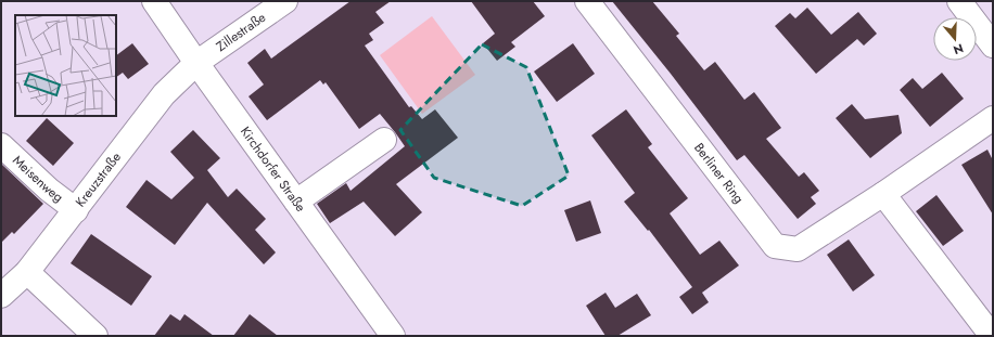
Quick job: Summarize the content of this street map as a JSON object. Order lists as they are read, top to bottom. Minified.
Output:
{"streets":{"street":["Zillestraße","Kirchdorfer Straße","Berliner Ring","Meisenweg","Kreuzstraße"]},"crossings":[["Zillestraße","Kirchdorfer Straße"],["Zillestraße","Kreuzstraße"],["Kirchdorfer Straße","Kreuzstraße"],["Meisenweg","Kreuzstraße"]],"north":"bottom"}
